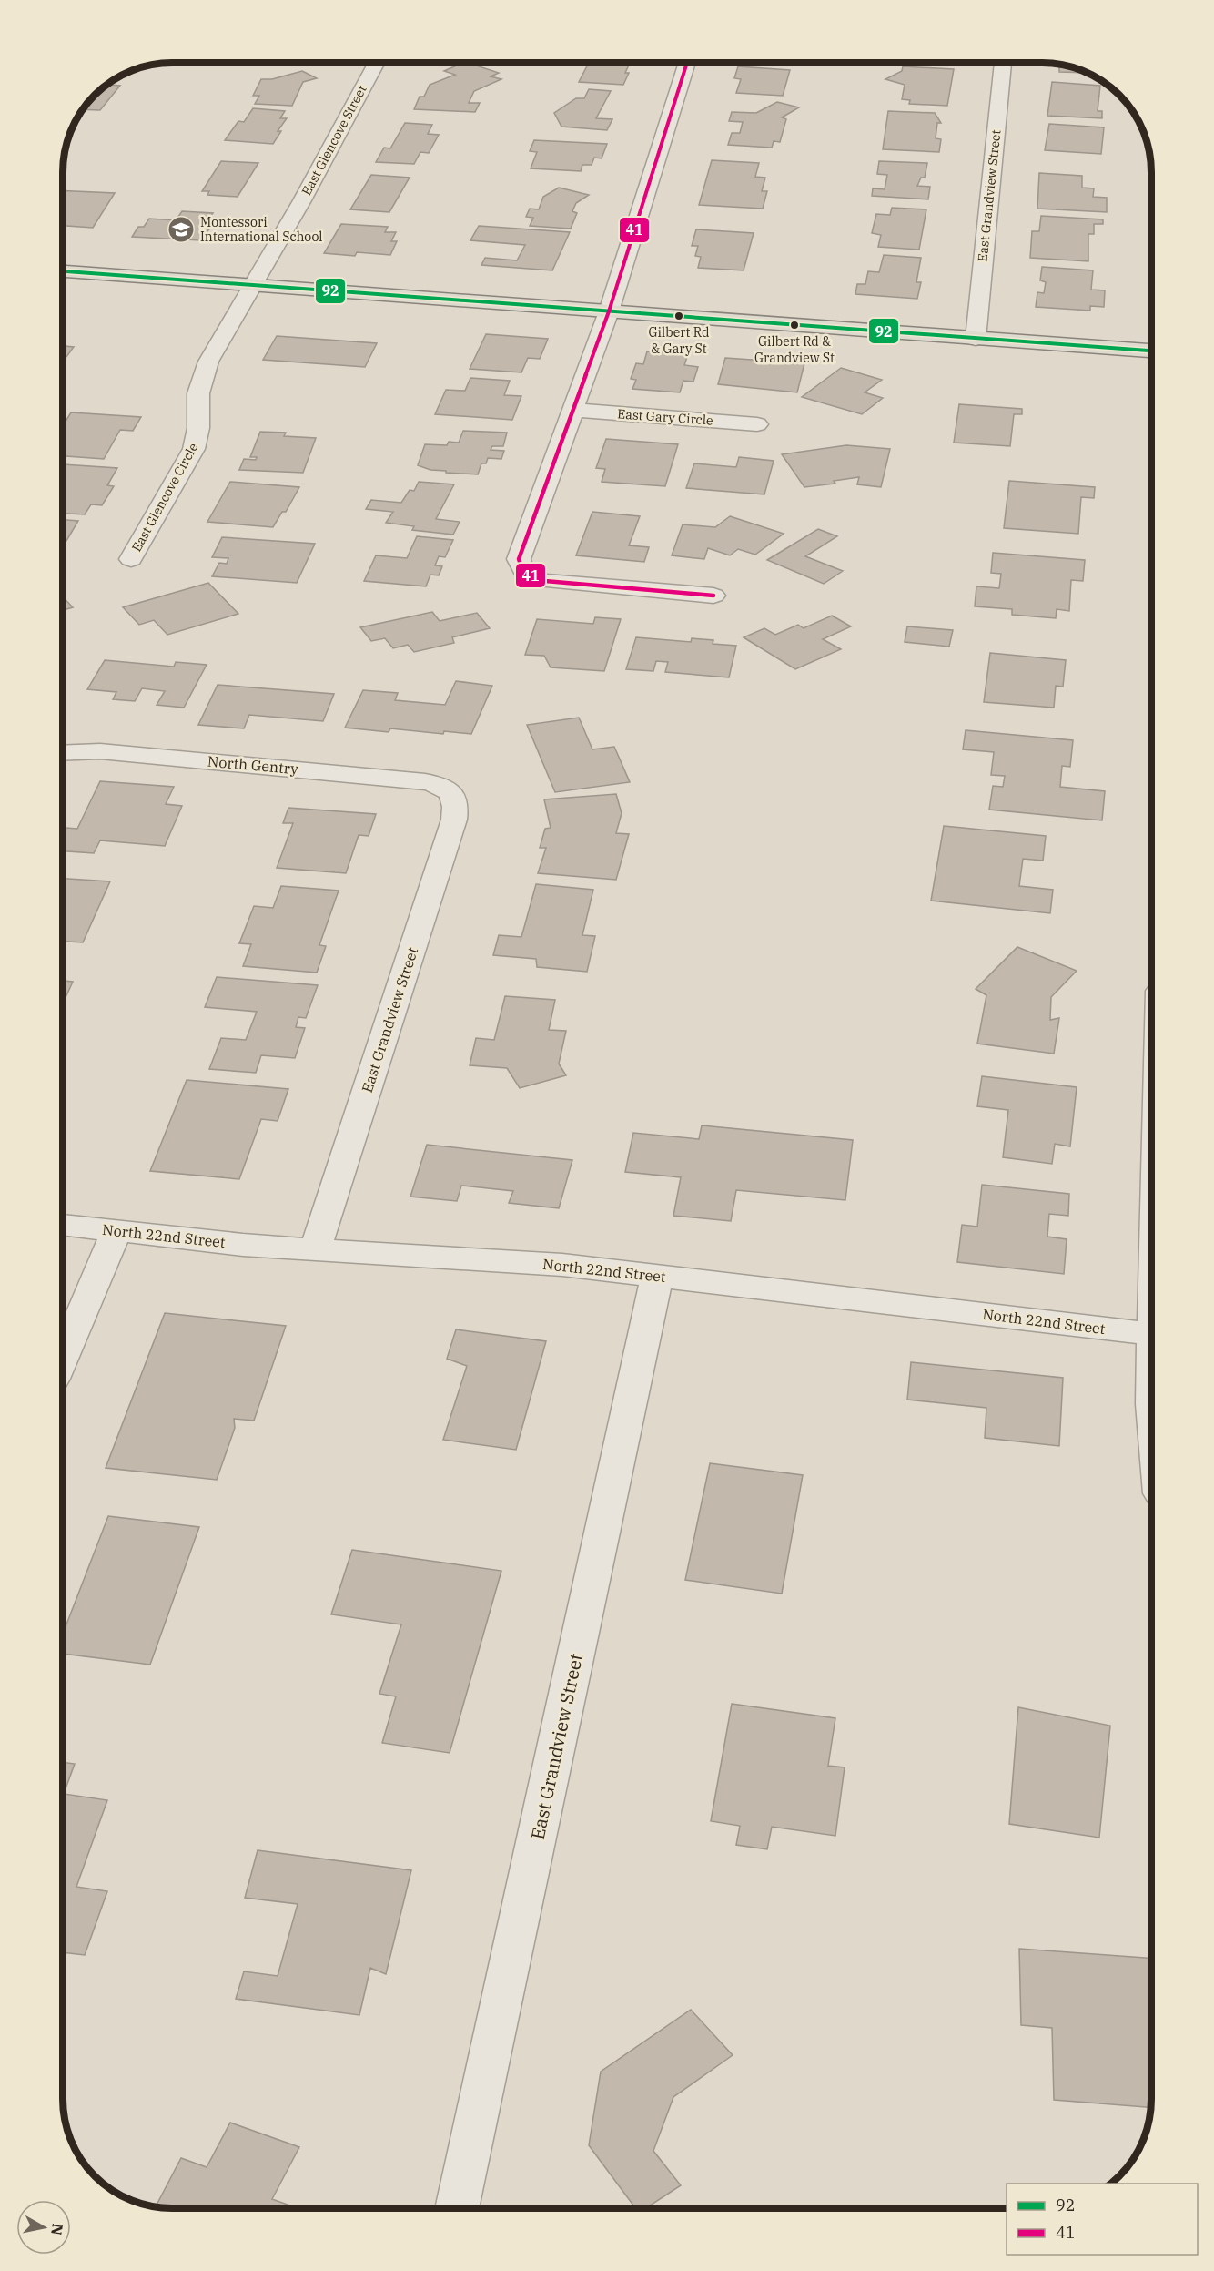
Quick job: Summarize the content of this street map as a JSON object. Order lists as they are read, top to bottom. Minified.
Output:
{"streets":{"street":["East Glencove Street","East Grandview Street","East Gary Circle","East Glencove Circle","North Gentry","North 22nd Street"]},"crossings":[["East Glencove Street","East Glencove Circle"],["East Grandview Street","North Gentry"],["East Grandview Street","North 22nd Street"]],"places":{"school or university":["Montessori International School"],"other":["Gilbert Rd & Gary St","Gilbert Rd & Grandview St"]},"lines":["transit line 41","transit line 92"],"legend":["92","41"],"north":"right"}
